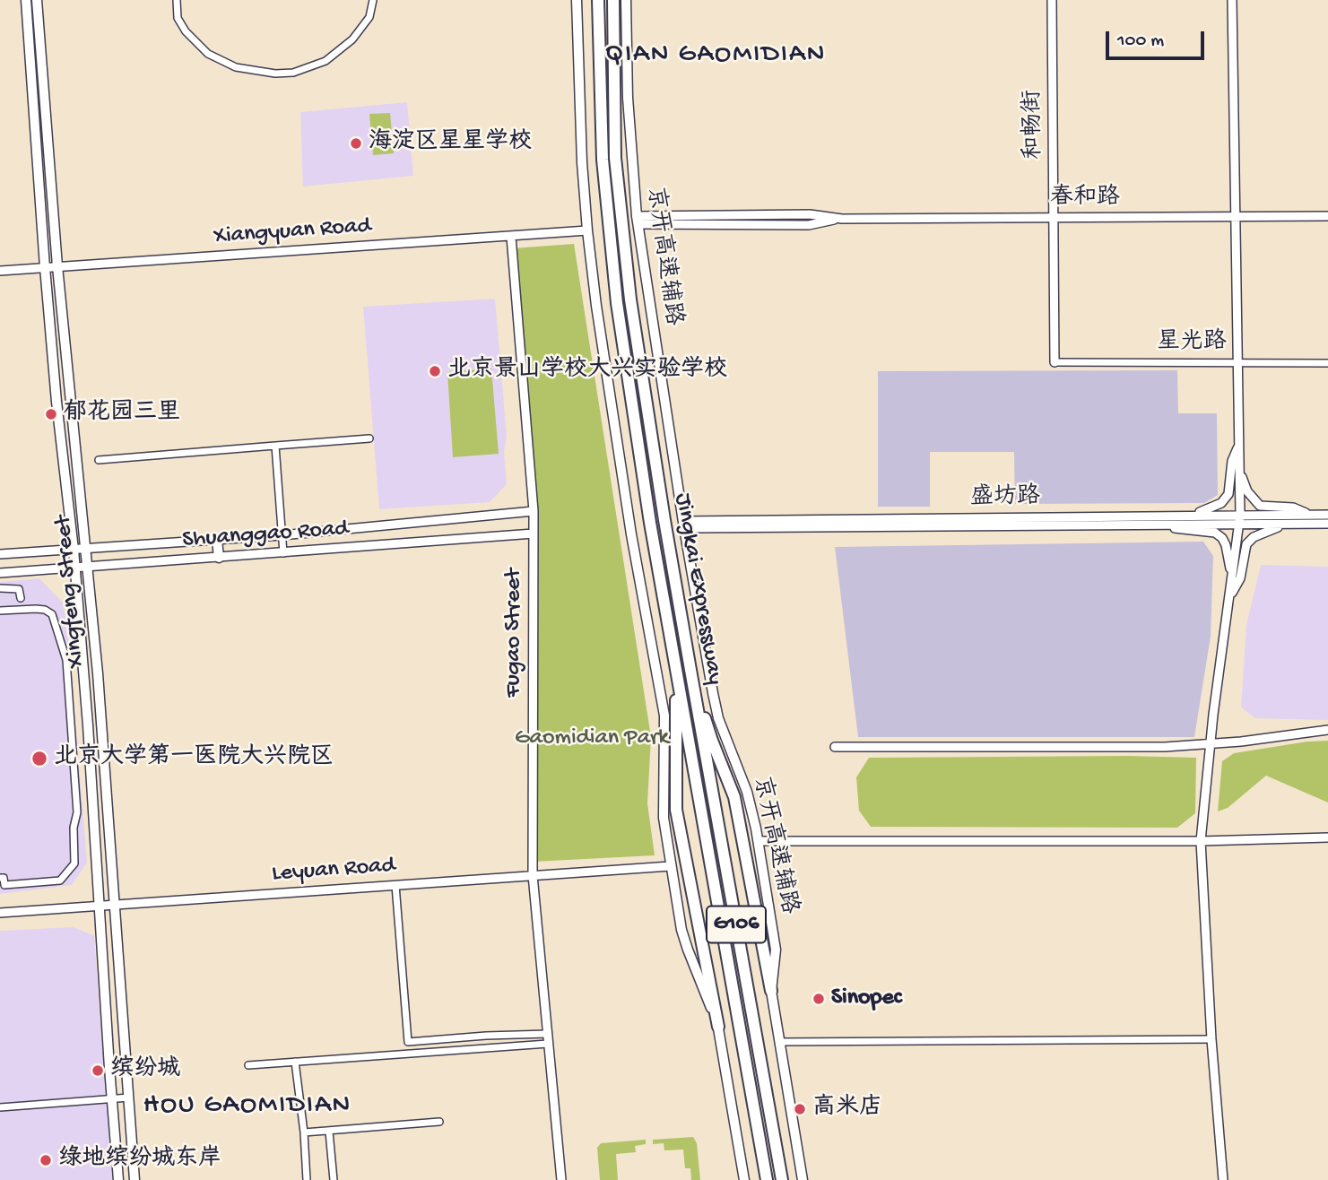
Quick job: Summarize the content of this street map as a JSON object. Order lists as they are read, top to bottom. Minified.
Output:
{"streets":{"highway":["Jingkai Expressway","G106"],"main road":["京开高速辅路","Xingfeng Street"],"street":["和畅街","春和路","Xiangyuan Road","星光路","盛坊路","Shuanggao Road","Fugao Street","Leyuan Road"]},"crossings":[["和畅街","春和路"],["和畅街","星光路"],["春和路","京开高速辅路"],["Xiangyuan Road","Xingfeng Street"],["Xiangyuan Road","Fugao Street"],["京开高速辅路","盛坊路"],["Shuanggao Road","Xingfeng Street"],["Shuanggao Road","Fugao Street"],["Xingfeng Street","Leyuan Road"],["Fugao Street","Leyuan Road"]],"districts":["QIAN GAOMIDIAN","HOU GAOMIDIAN"],"parks":["Gaomidian Park"],"places":["海淀区星星学校","北京景山学校大兴实验学校","郁花园三里","北京大学第一医院大兴院区","Sinopec","缤纷城","高米店","绿地缤纷城东岸"],"scale_bar":"100 m"}
